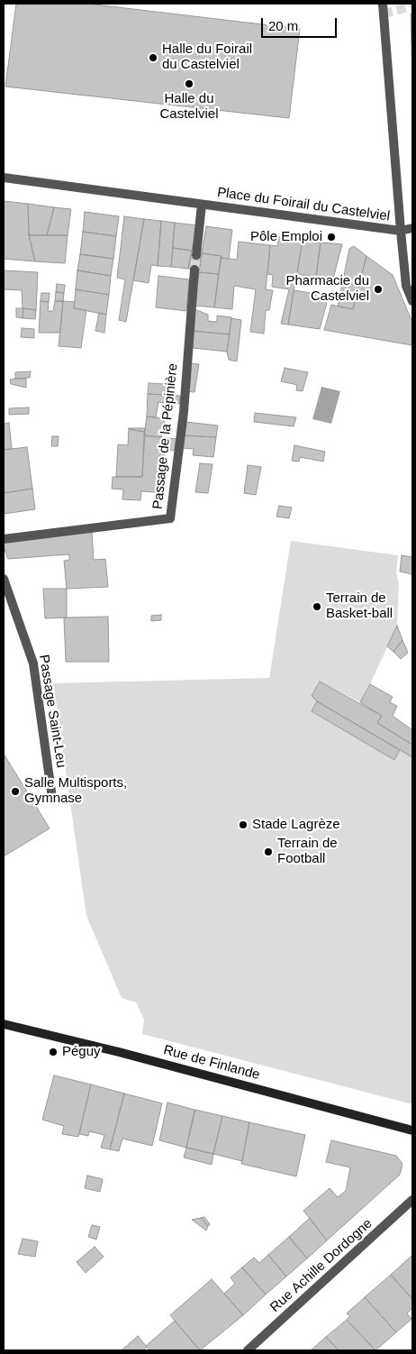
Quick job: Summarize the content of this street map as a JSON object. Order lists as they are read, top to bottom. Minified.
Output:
{"streets":{"street":["Place du Foirail du Castelviel","Passage de la Pépinière","Passage Saint-Leu","Rue de Finlande","Rue Achille Dordogne"]},"places":["Halle du Foirail du Castelviel","Halle du Castelviel","Pôle Emploi","Pharmacie du Castelviel","Terrain de Basket-ball","Salle Multisports, Gymnase","Stade Lagrèze","Terrain de Football","Péguy"],"scale_bar":"20 m"}
